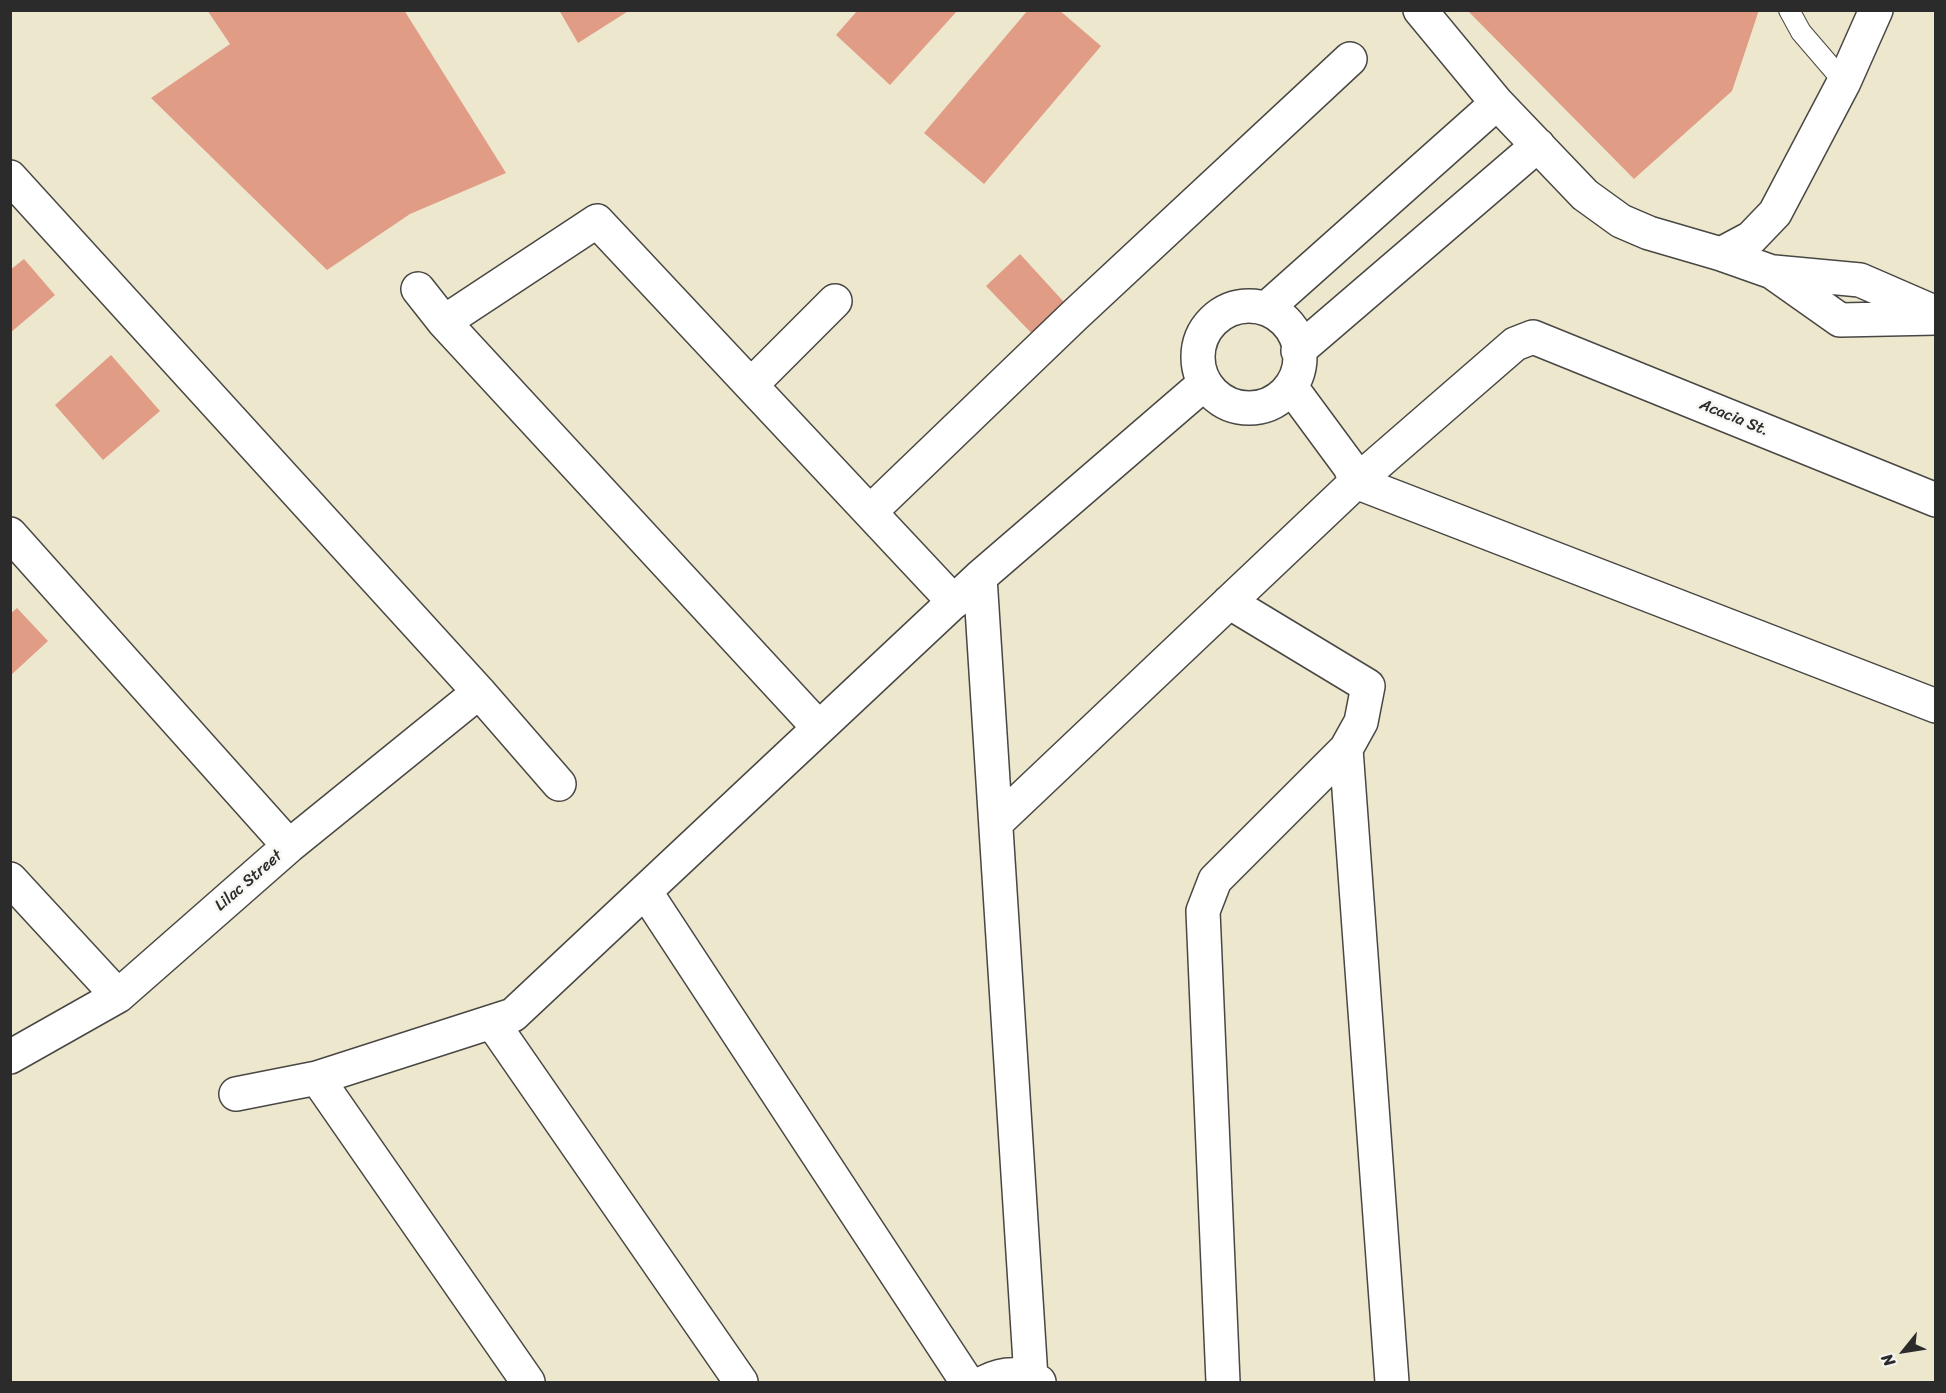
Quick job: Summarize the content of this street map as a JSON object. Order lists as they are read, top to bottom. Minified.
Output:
{"streets":{"street":["Acacia St.","Lilac Street"]},"north":"bottom left"}
